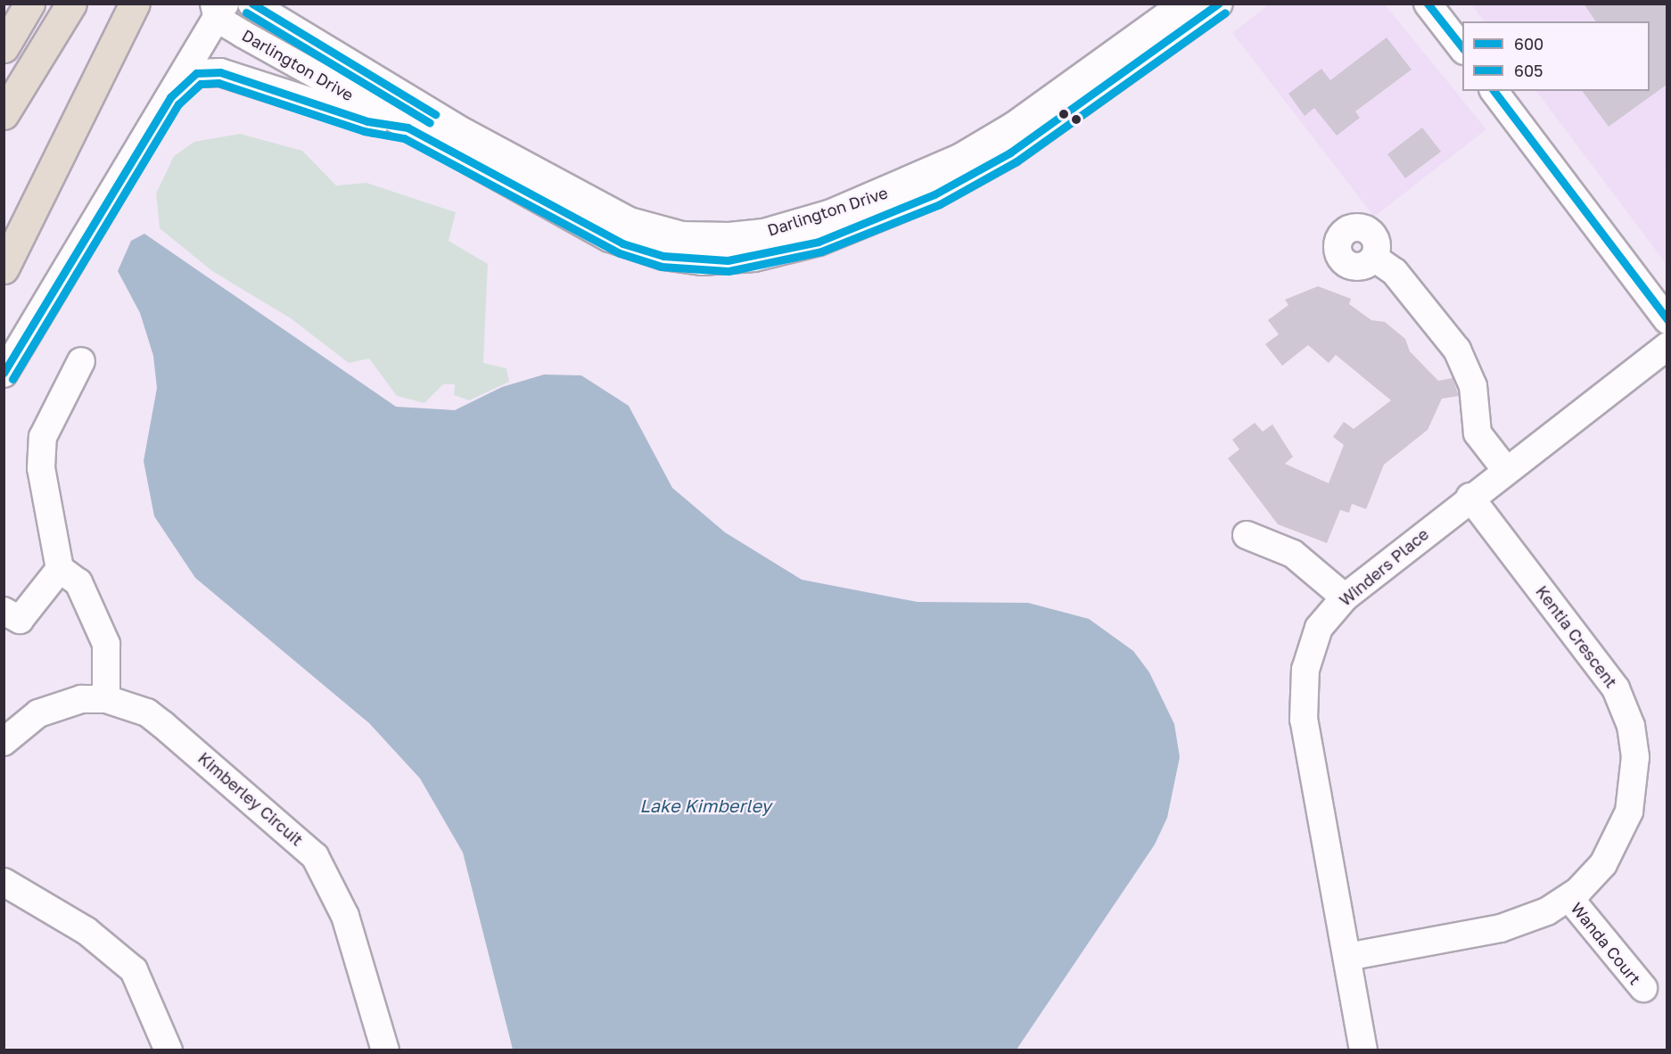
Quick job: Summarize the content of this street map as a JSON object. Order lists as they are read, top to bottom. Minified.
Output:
{"streets":{"street":["Darlington Drive","Winders Place","Kentia Crescent","Kimberley Circuit","Wanda Court"]},"crossings":[["Winders Place","Kentia Crescent"],["Kentia Crescent","Wanda Court"]],"water":["Lake Kimberley"],"lines":["transit line 600","transit line 605"],"legend":["600","605"]}
